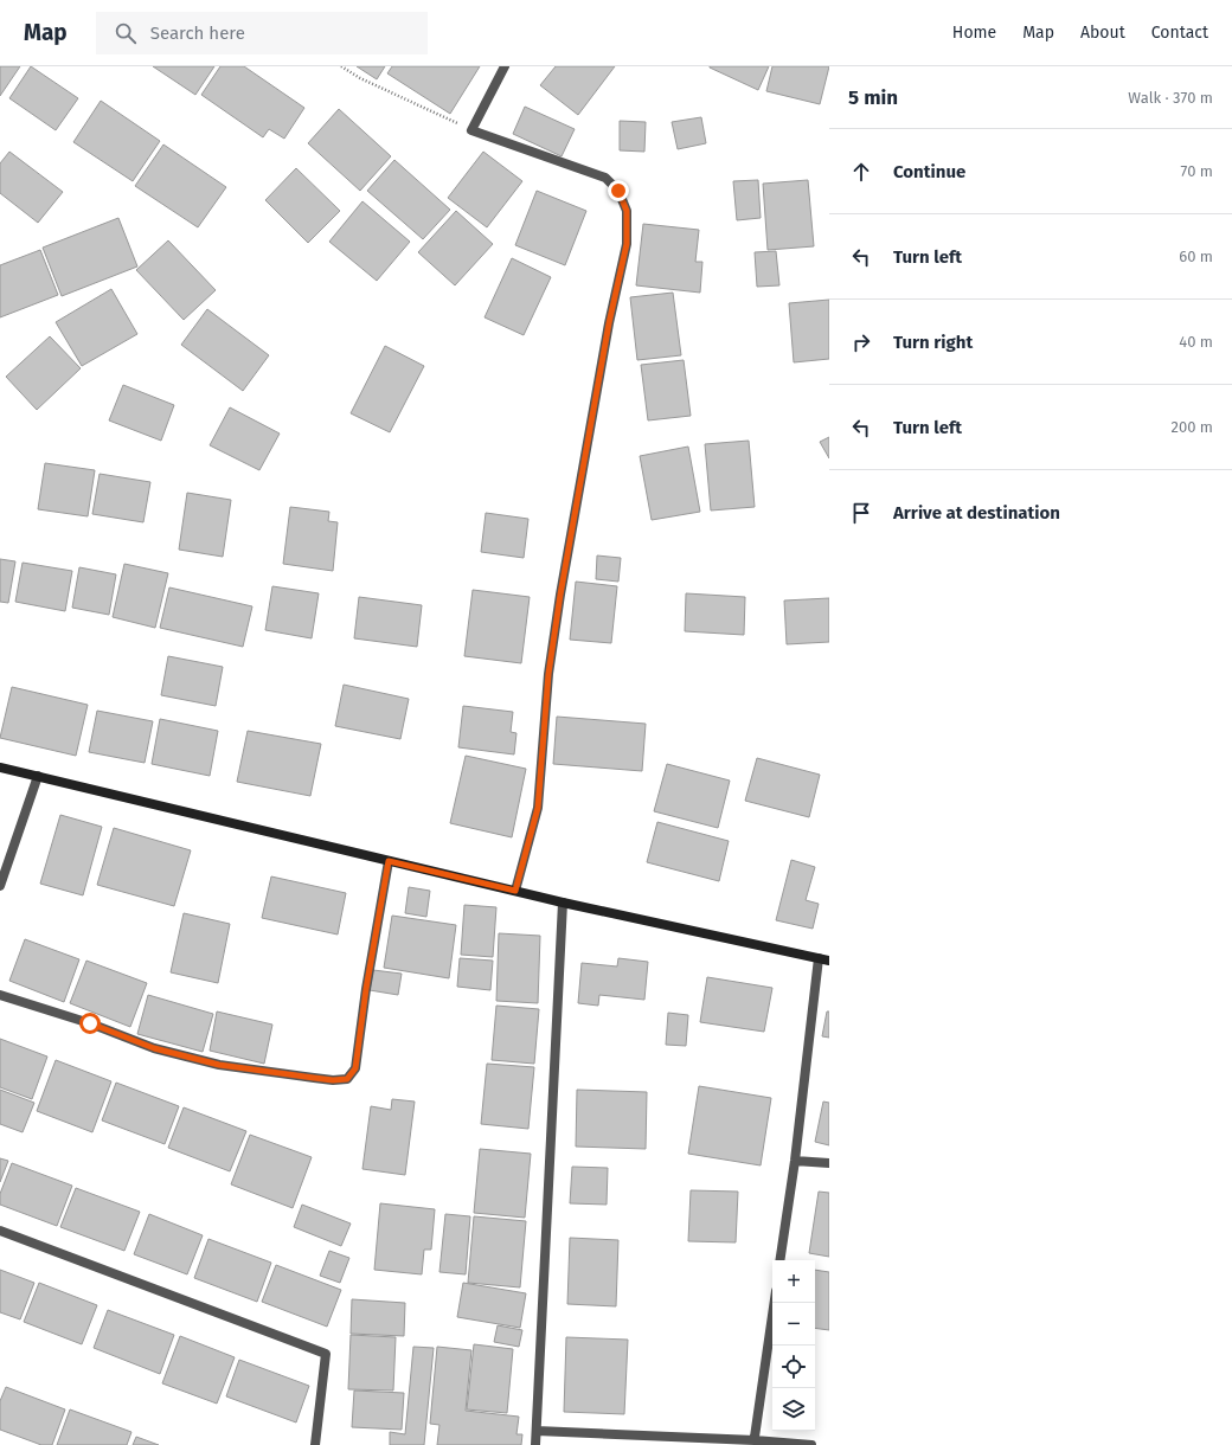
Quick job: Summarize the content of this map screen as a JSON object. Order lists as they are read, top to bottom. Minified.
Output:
{"page":{"header":"Map","search":"Search here","nav":["Home","Map","About","Contact"],"heading":["5 min","Walk · 370 m"],"list":[["Continue","70 m"],["Turn left","60 m"],["Turn right","40 m"],["Turn left","200 m"],"Arrive at destination"],"map_buttons":["+","−"]}}
